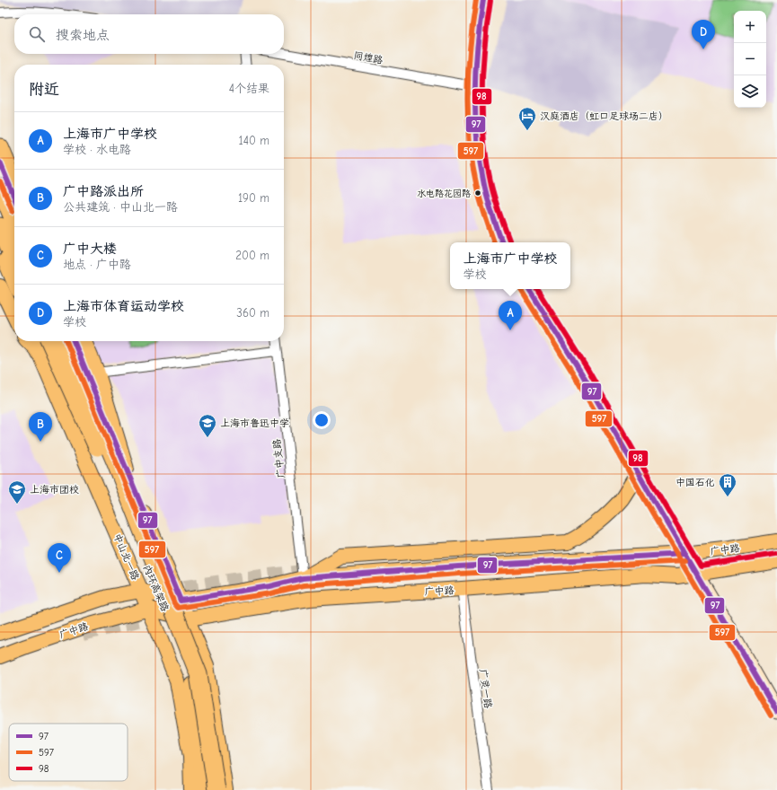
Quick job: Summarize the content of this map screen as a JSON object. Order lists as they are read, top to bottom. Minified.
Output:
{"streets":{"highway":["内环高架路"],"main road":["广中路","中山北一路"],"street":["同煌路","广中支路","广灵一路"]},"crossings":[["广中支路","广中路"],["广中路","中山北一路"],["广中路","广灵一路"]],"places":{"hotel":["汉庭酒店（虹口足球场二店）"],"other":["水电路花园路"],"school or university":["上海市鲁迅中学","上海市团校"],"building":["中国石化"]},"lines":["transit line 97","transit line 597","transit line 98"],"legend":["97","597","98"],"page":{"map_buttons":["+","−"],"search":"搜索地点","pins":["D","A","B","C"],"heading":["附近","4个结果"],"list":[{"mark":"A","name":"上海市广中学校","note":"学校 · 水电路","value":"140 m"},{"mark":"B","name":"广中路派出所","note":"公共建筑 · 中山北一路","value":"190 m"},{"mark":"C","name":"广中大楼","note":"地点 · 广中路","value":"200 m"},{"mark":"D","name":"上海市体育运动学校","note":"学校","value":"360 m"}],"popup":["上海市广中学校","学校"]}}
